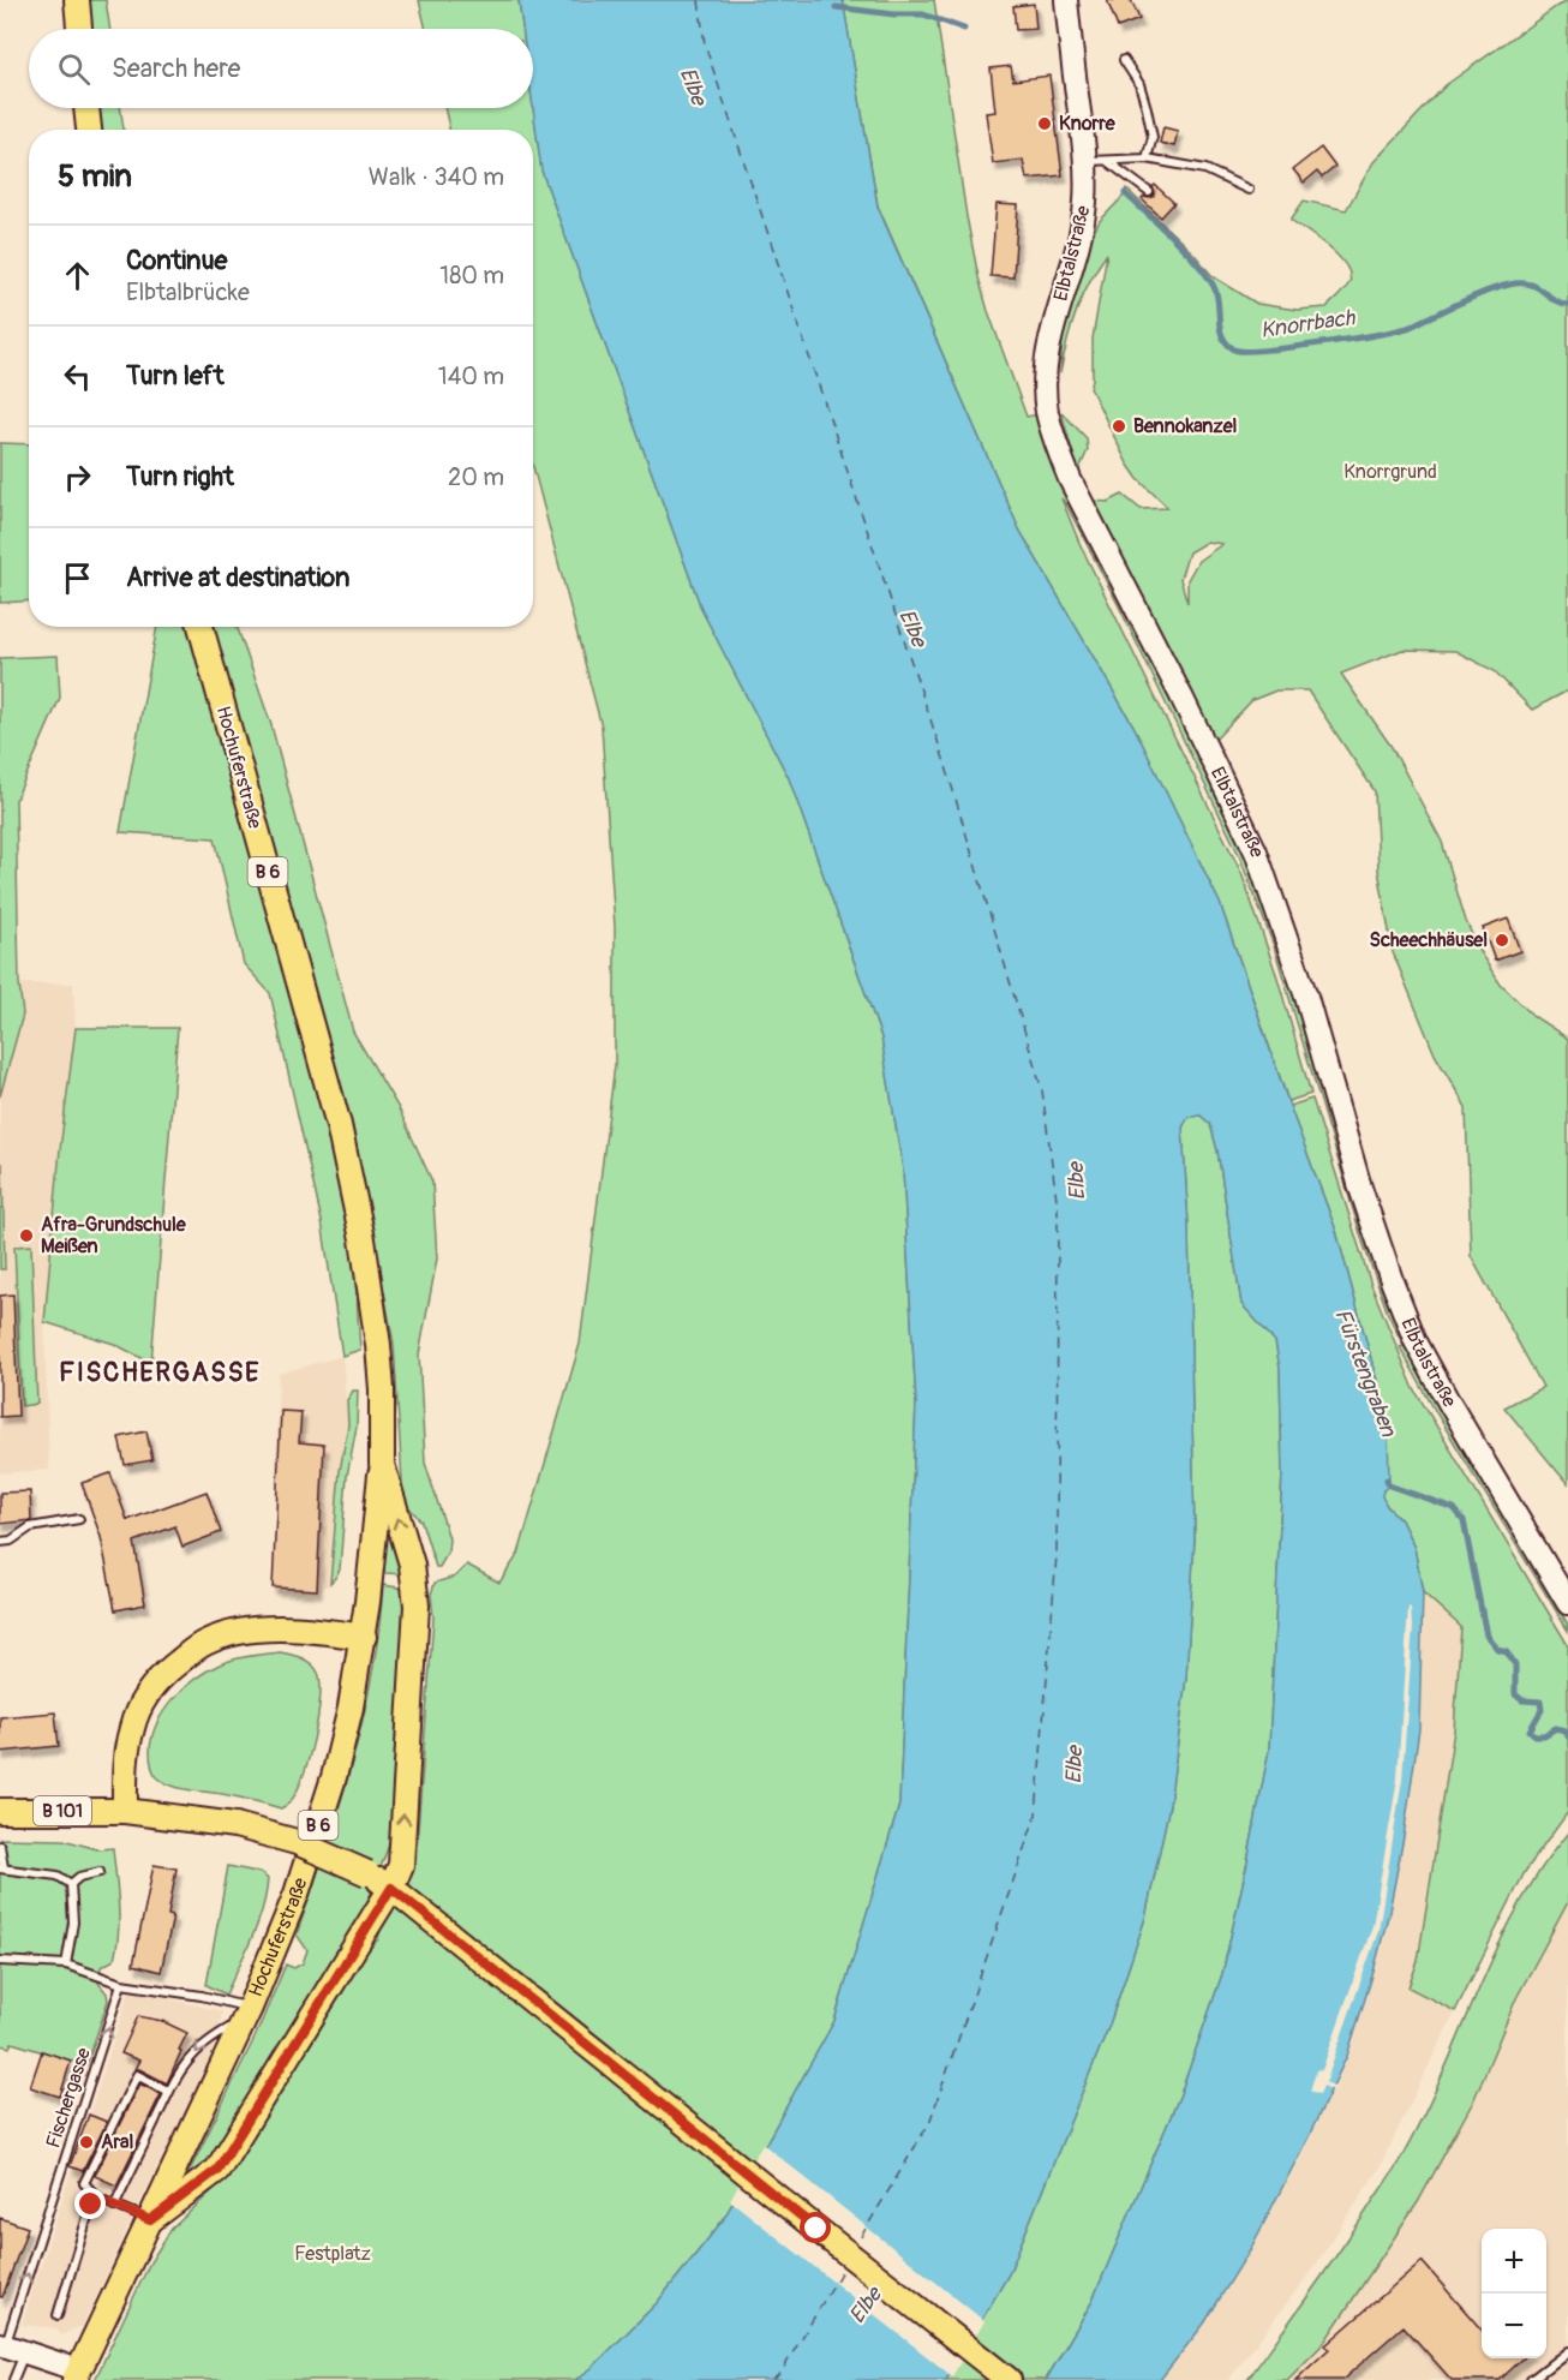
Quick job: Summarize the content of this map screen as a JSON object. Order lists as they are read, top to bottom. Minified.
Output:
{"streets":{"main road":["Hochuferstraße","B 6","B 101"],"street":["Elbtalstraße"],"lane":["Fischergasse"]},"districts":["FISCHERGASSE"],"water":["Elbe","Knorrbach","Fürstengraben"],"parks":["Knorrgrund","Festplatz"],"places":["Knorre","Bennokanzel","Scheechhäusel","Afra-Grundschule Meißen","Aral"],"page":{"search":"Search here","heading":["5 min","Walk · 340 m"],"list":[["Continue","Elbtalbrücke","180 m"],["Turn left","140 m"],["Turn right","20 m"],"Arrive at destination"],"map_buttons":["+","−"]}}
